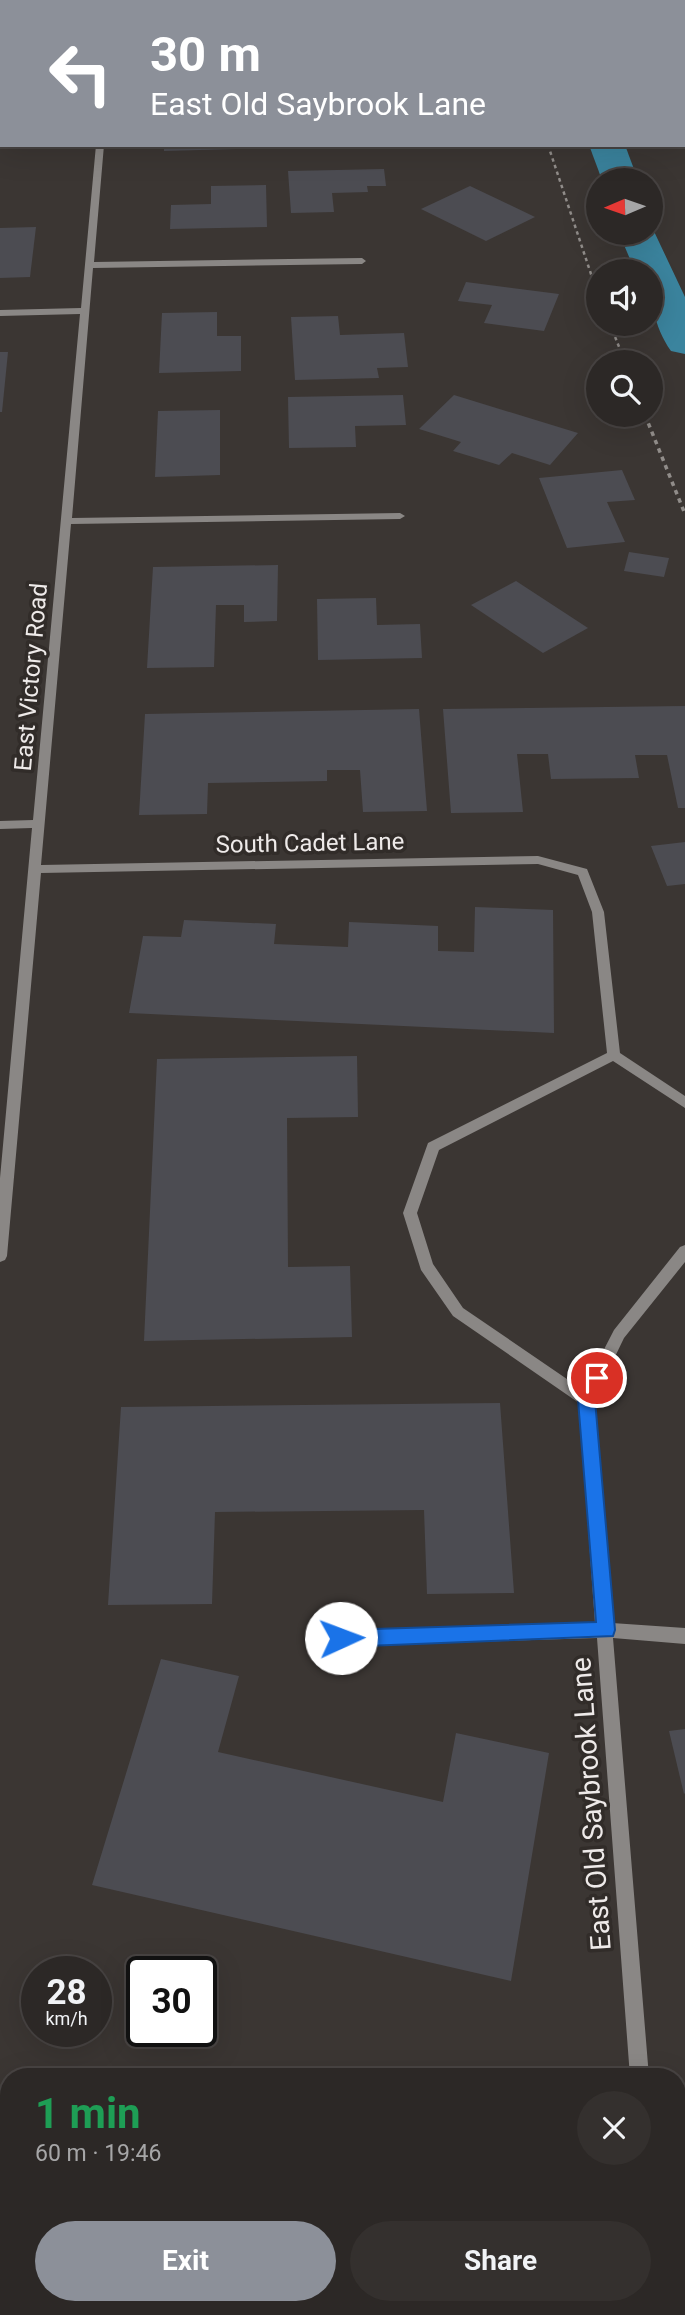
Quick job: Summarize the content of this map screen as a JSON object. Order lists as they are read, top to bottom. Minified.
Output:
{"streets":{"street":["East Victory Road","South Cadet Lane","East Old Saybrook Lane"]},"crossings":[["East Victory Road","South Cadet Lane"]],"north":"left","page":{"turn":["30 m","East Old Saybrook Lane"],"speed":"28 km/h","limit":"30","heading":["1 min","60 m · 19:46"],"buttons":["Exit","Share"]}}
